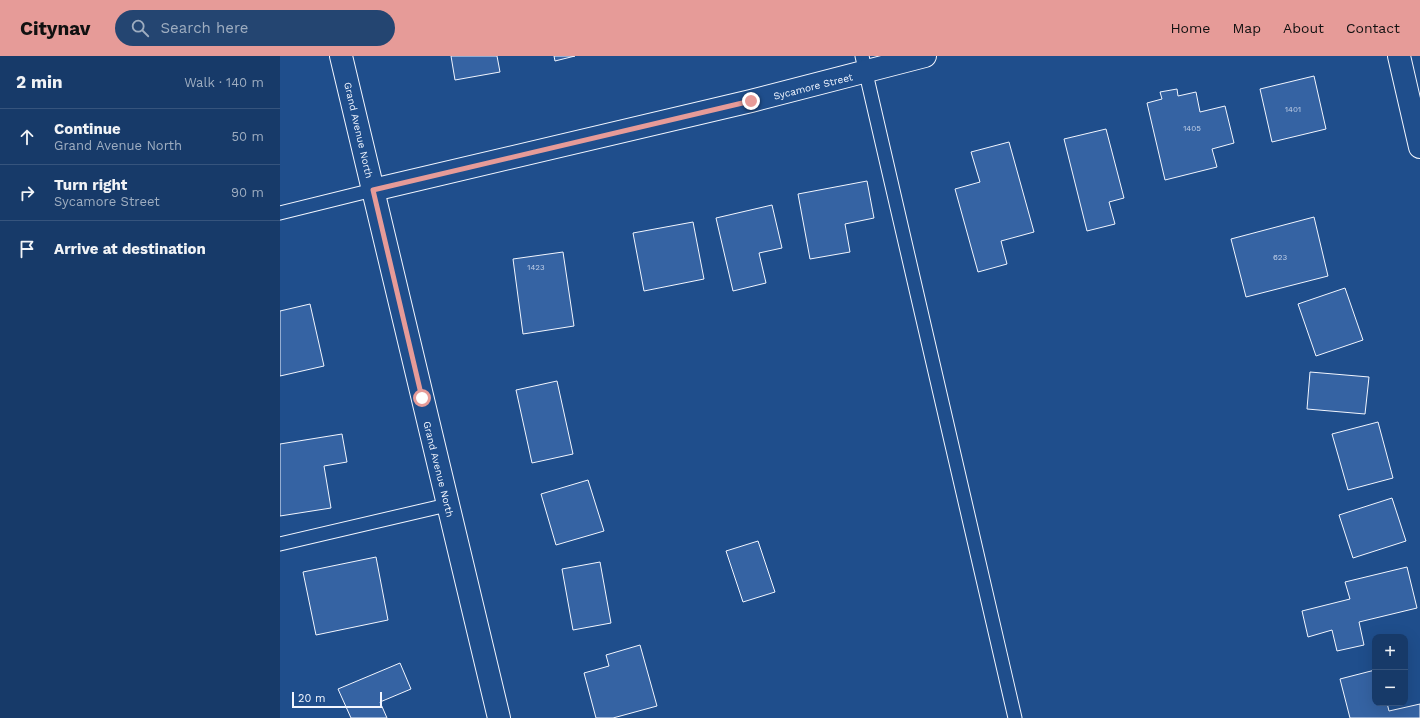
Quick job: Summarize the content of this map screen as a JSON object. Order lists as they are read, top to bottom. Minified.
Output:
{"streets":{"main road":["Sycamore Street","Grand Avenue North"]},"crossings":[["Sycamore Street","Grand Avenue North"]],"house_numbers":["1401","1405","623","1423"],"scale_bar":"20 m","page":{"header":"Citynav","search":"Search here","nav":["Home","Map","About","Contact"],"heading":["2 min","Walk · 140 m"],"list":[["Continue","Grand Avenue North","50 m"],["Turn right","Sycamore Street","90 m"],"Arrive at destination"],"map_buttons":["+","−"],"scale":"20 m"}}
